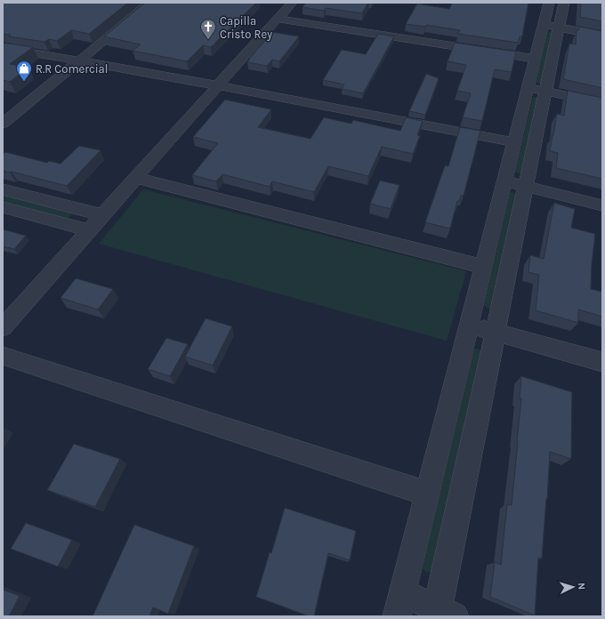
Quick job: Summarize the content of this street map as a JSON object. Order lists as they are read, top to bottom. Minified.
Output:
{"places":{"church":["Capilla Cristo Rey"],"shop":["R.R Comercial"]},"north":"right"}
